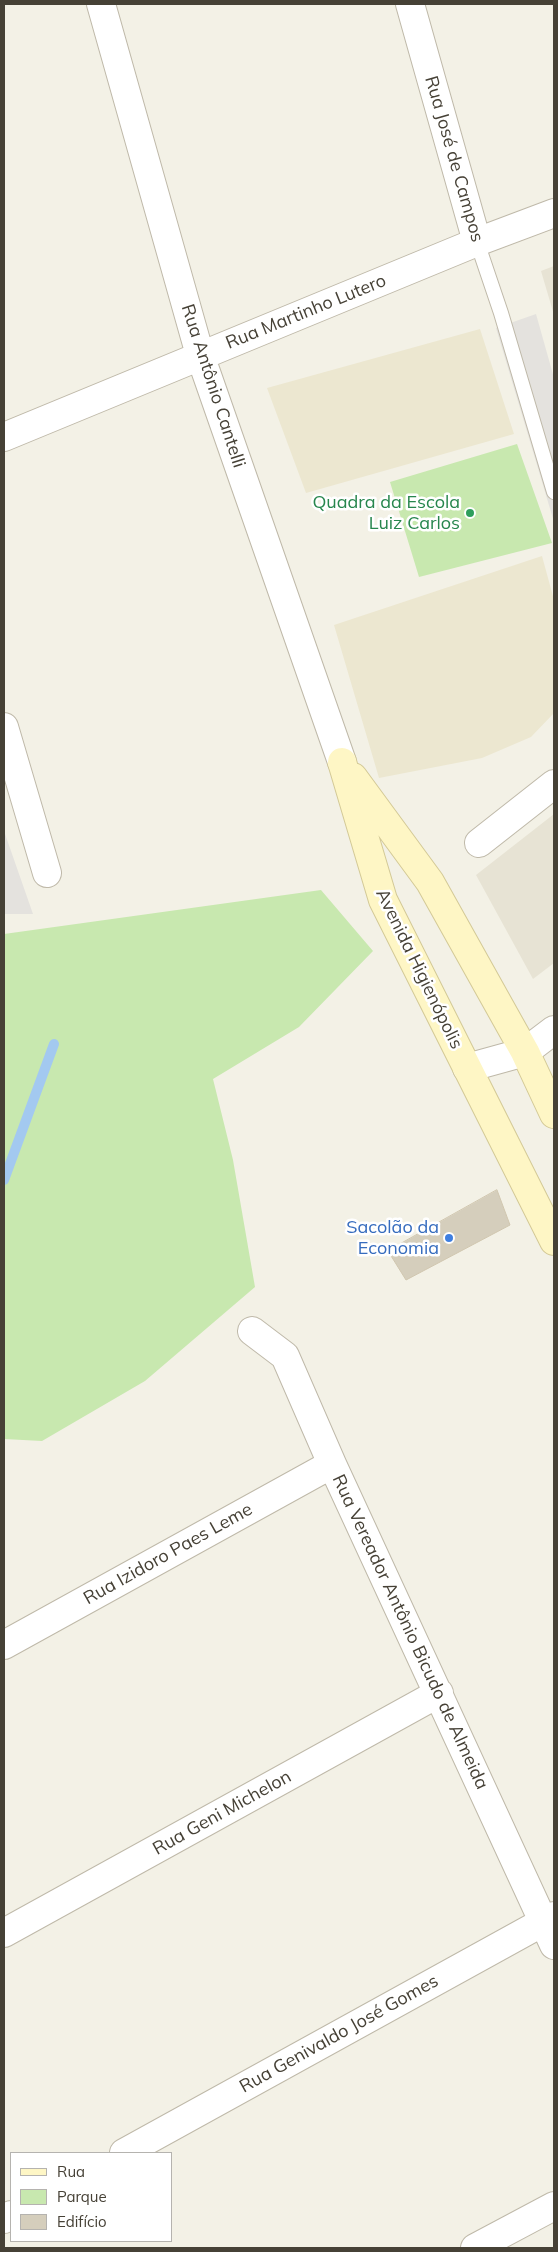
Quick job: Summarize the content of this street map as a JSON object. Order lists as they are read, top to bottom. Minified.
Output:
{"streets":{"main road":["Avenida Higienópolis"],"street":["Rua José de Campos","Rua Martinho Lutero","Rua Antônio Cantelli","Rua Izidoro Paes Leme","Rua Vereador Antônio Bicudo de Almeida","Rua Geni Michelon","Rua Genivaldo José Gomes"]},"crossings":[["Rua José de Campos","Rua Martinho Lutero"],["Rua Martinho Lutero","Rua Antônio Cantelli"],["Rua Antônio Cantelli","Avenida Higienópolis"],["Rua Izidoro Paes Leme","Rua Vereador Antônio Bicudo de Almeida"],["Rua Vereador Antônio Bicudo de Almeida","Rua Geni Michelon"],["Rua Vereador Antônio Bicudo de Almeida","Rua Genivaldo José Gomes"]],"places":["Quadra da Escola Luiz Carlos","Sacolão da Economia"],"legend":["Rua","Parque","Edifício"]}
